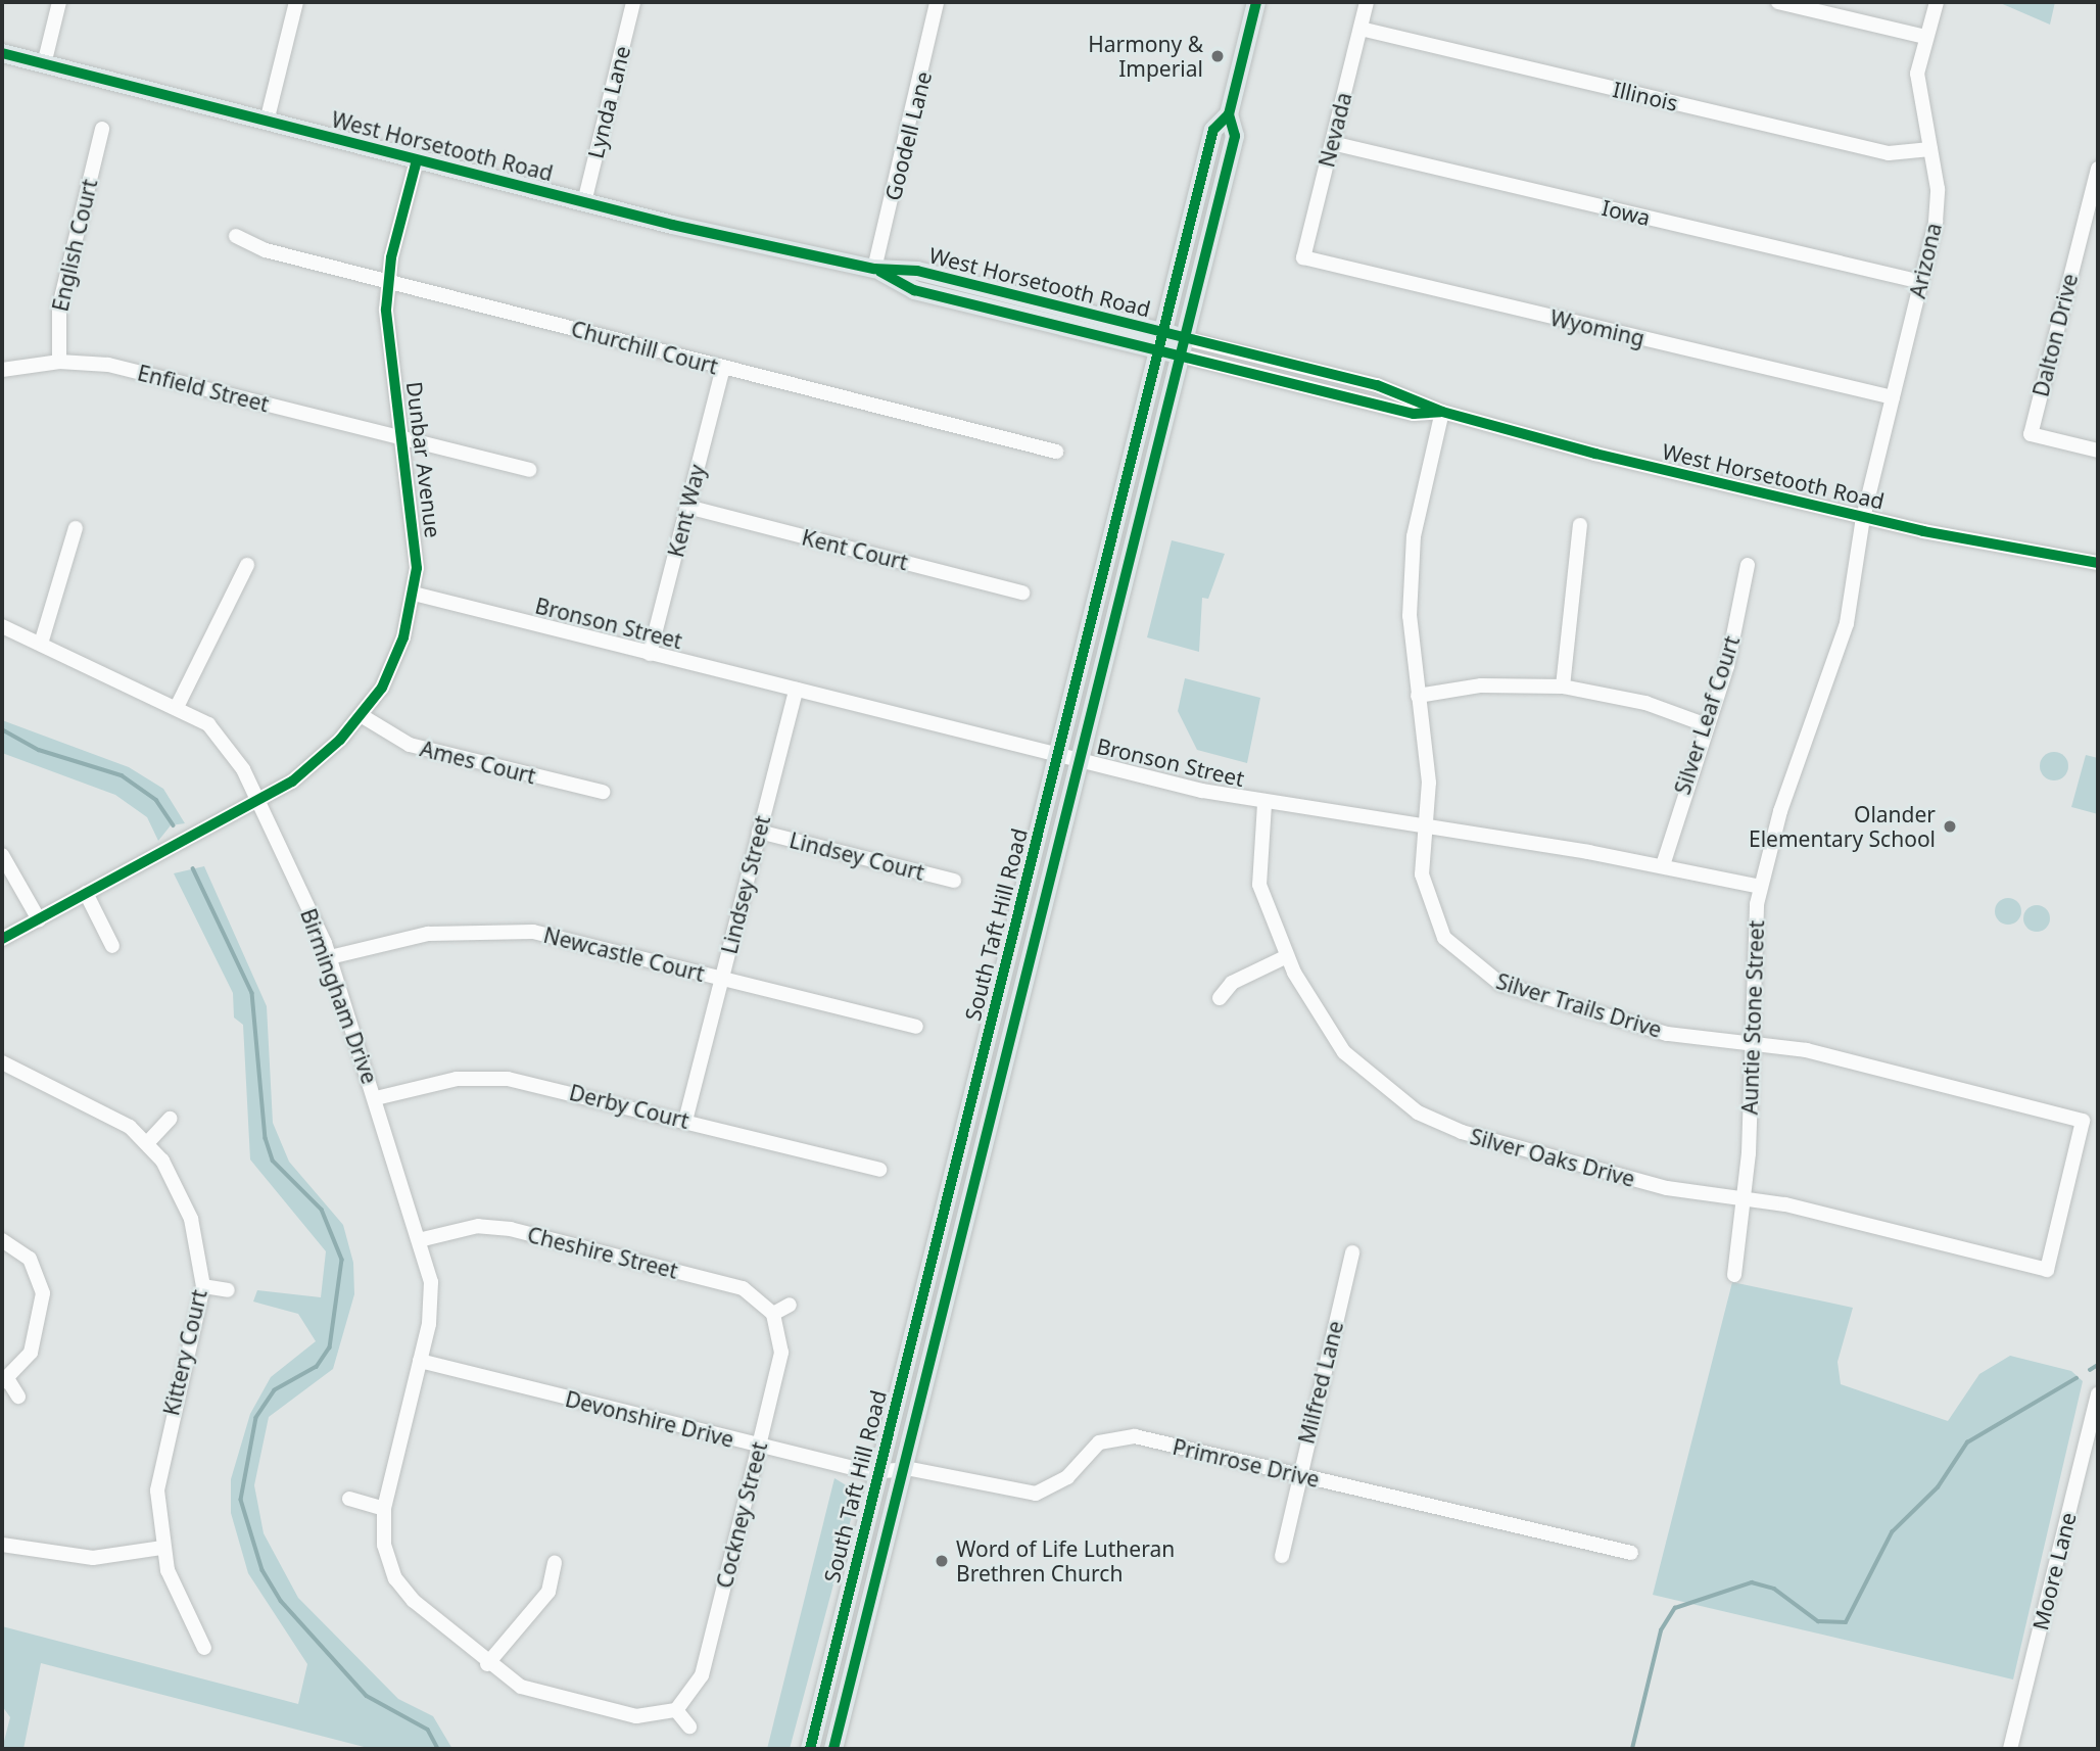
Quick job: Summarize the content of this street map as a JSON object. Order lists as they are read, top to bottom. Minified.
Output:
{"streets":{"main road":["West Horsetooth Road","South Taft Hill Road"],"street":["Illinois","Lynda Lane","Nevada","Goodell Lane","Iowa","English Court","Arizona","Wyoming","Dalton Drive","Churchill Court","Enfield Street","Dunbar Avenue","Kent Way","Kent Court","Bronson Street","Silver Leaf Court","Ames Court","Lindsey Court","Lindsey Street","Newcastle Court","Birmingham Drive","Silver Trails Drive","Auntie Stone Street","Derby Court","Silver Oaks Drive","Cheshire Street","Kittery Court","Milfred Lane","Devonshire Drive","Primrose Drive","Cockney Street","Moore Lane"]},"crossings":[["Illinois","Nevada"],["Illinois","Arizona"],["Lynda Lane","West Horsetooth Road"],["Nevada","Iowa"],["Nevada","Wyoming"],["Goodell Lane","West Horsetooth Road"],["West Horsetooth Road","Arizona"],["West Horsetooth Road","Dunbar Avenue"],["West Horsetooth Road","South Taft Hill Road"],["West Horsetooth Road","Silver Trails Drive"],["West Horsetooth Road","Auntie Stone Street"],["Iowa","Arizona"],["English Court","Enfield Street"],["Arizona","Wyoming"],["Arizona","Auntie Stone Street"],["Churchill Court","Dunbar Avenue"],["Churchill Court","Kent Way"],["Enfield Street","Dunbar Avenue"],["Dunbar Avenue","Bronson Street"],["Dunbar Avenue","Ames Court"],["Dunbar Avenue","Birmingham Drive"],["Kent Way","Kent Court"],["Kent Way","Bronson Street"],["Bronson Street","Silver Leaf Court"],["Bronson Street","Lindsey Street"],["Bronson Street","South Taft Hill Road"],["Bronson Street","Silver Trails Drive"],["Bronson Street","Auntie Stone Street"],["Bronson Street","Silver Oaks Drive"],["Lindsey Court","Lindsey Street"],["Lindsey Street","Newcastle Court"],["Lindsey Street","Derby Court"],["South Taft Hill Road","Devonshire Drive"],["South Taft Hill Road","Primrose Drive"],["Newcastle Court","Birmingham Drive"],["Birmingham Drive","Derby Court"],["Birmingham Drive","Cheshire Street"],["Birmingham Drive","Devonshire Drive"],["Birmingham Drive","Cockney Street"],["Silver Trails Drive","Auntie Stone Street"],["Silver Trails Drive","Silver Oaks Drive"],["Auntie Stone Street","Silver Oaks Drive"],["Cheshire Street","Cockney Street"],["Milfred Lane","Primrose Drive"],["Devonshire Drive","Primrose Drive"],["Devonshire Drive","Cockney Street"]],"places":["Harmony & Imperial","Olander Elementary School","Word of Life Lutheran Brethren Church"]}
